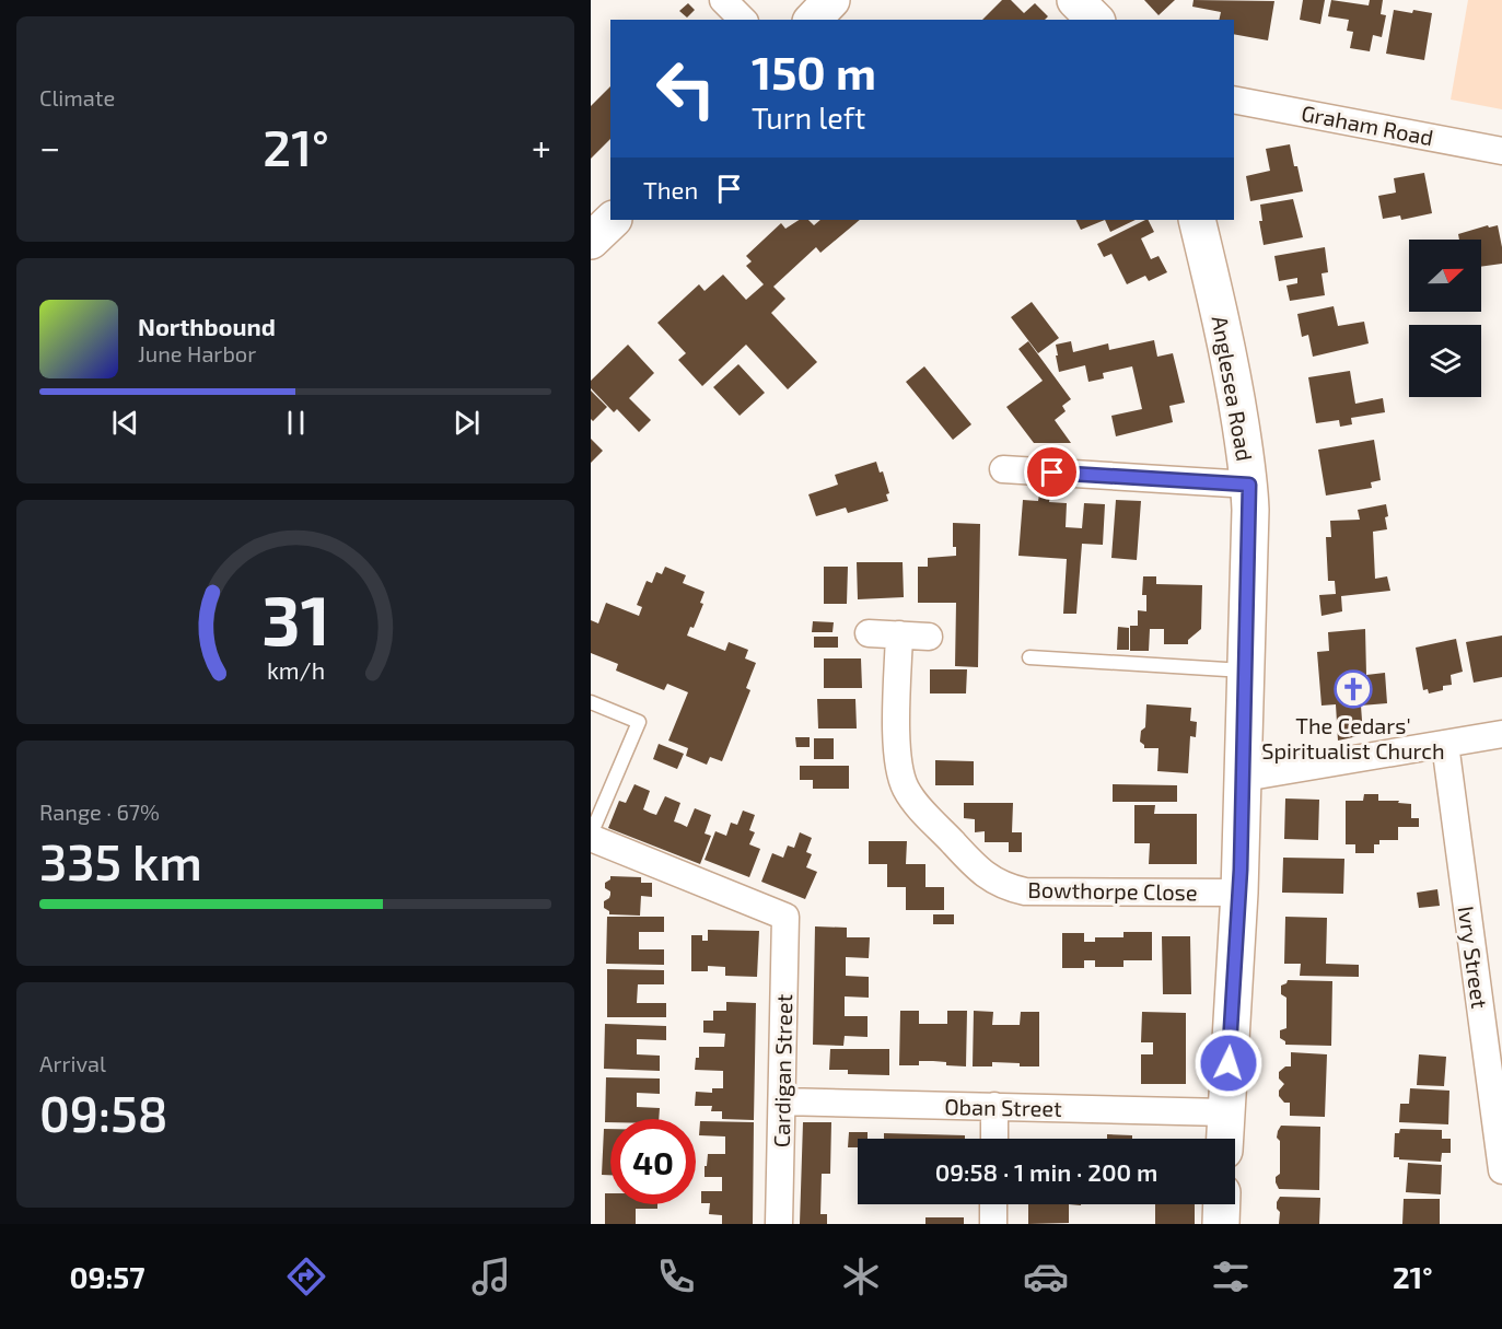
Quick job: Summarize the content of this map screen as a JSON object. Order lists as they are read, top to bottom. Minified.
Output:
{"streets":{"street":["Graham Road","Anglesea Road","Bowthorpe Close","Ivry Street","Cardigan Street","Oban Street"]},"crossings":[["Anglesea Road","Bowthorpe Close"],["Anglesea Road","Oban Street"],["Cardigan Street","Oban Street"]],"places":{"church":["The Cedars' Spiritualist Church"]},"north":"right","page":{"tile":["Climate",["Range · 67%","335 km"],["Arrival","09:58"]],"turn":["150 m","Turn left"],"heat":["−","21°","+"],"then":"Then","song":["Northbound","June Harbor"],"limit":"40","trip":"09:58 · 1 min · 200 m","tabs":["09:57","21°"],"gauge":["31","km/h"]}}
